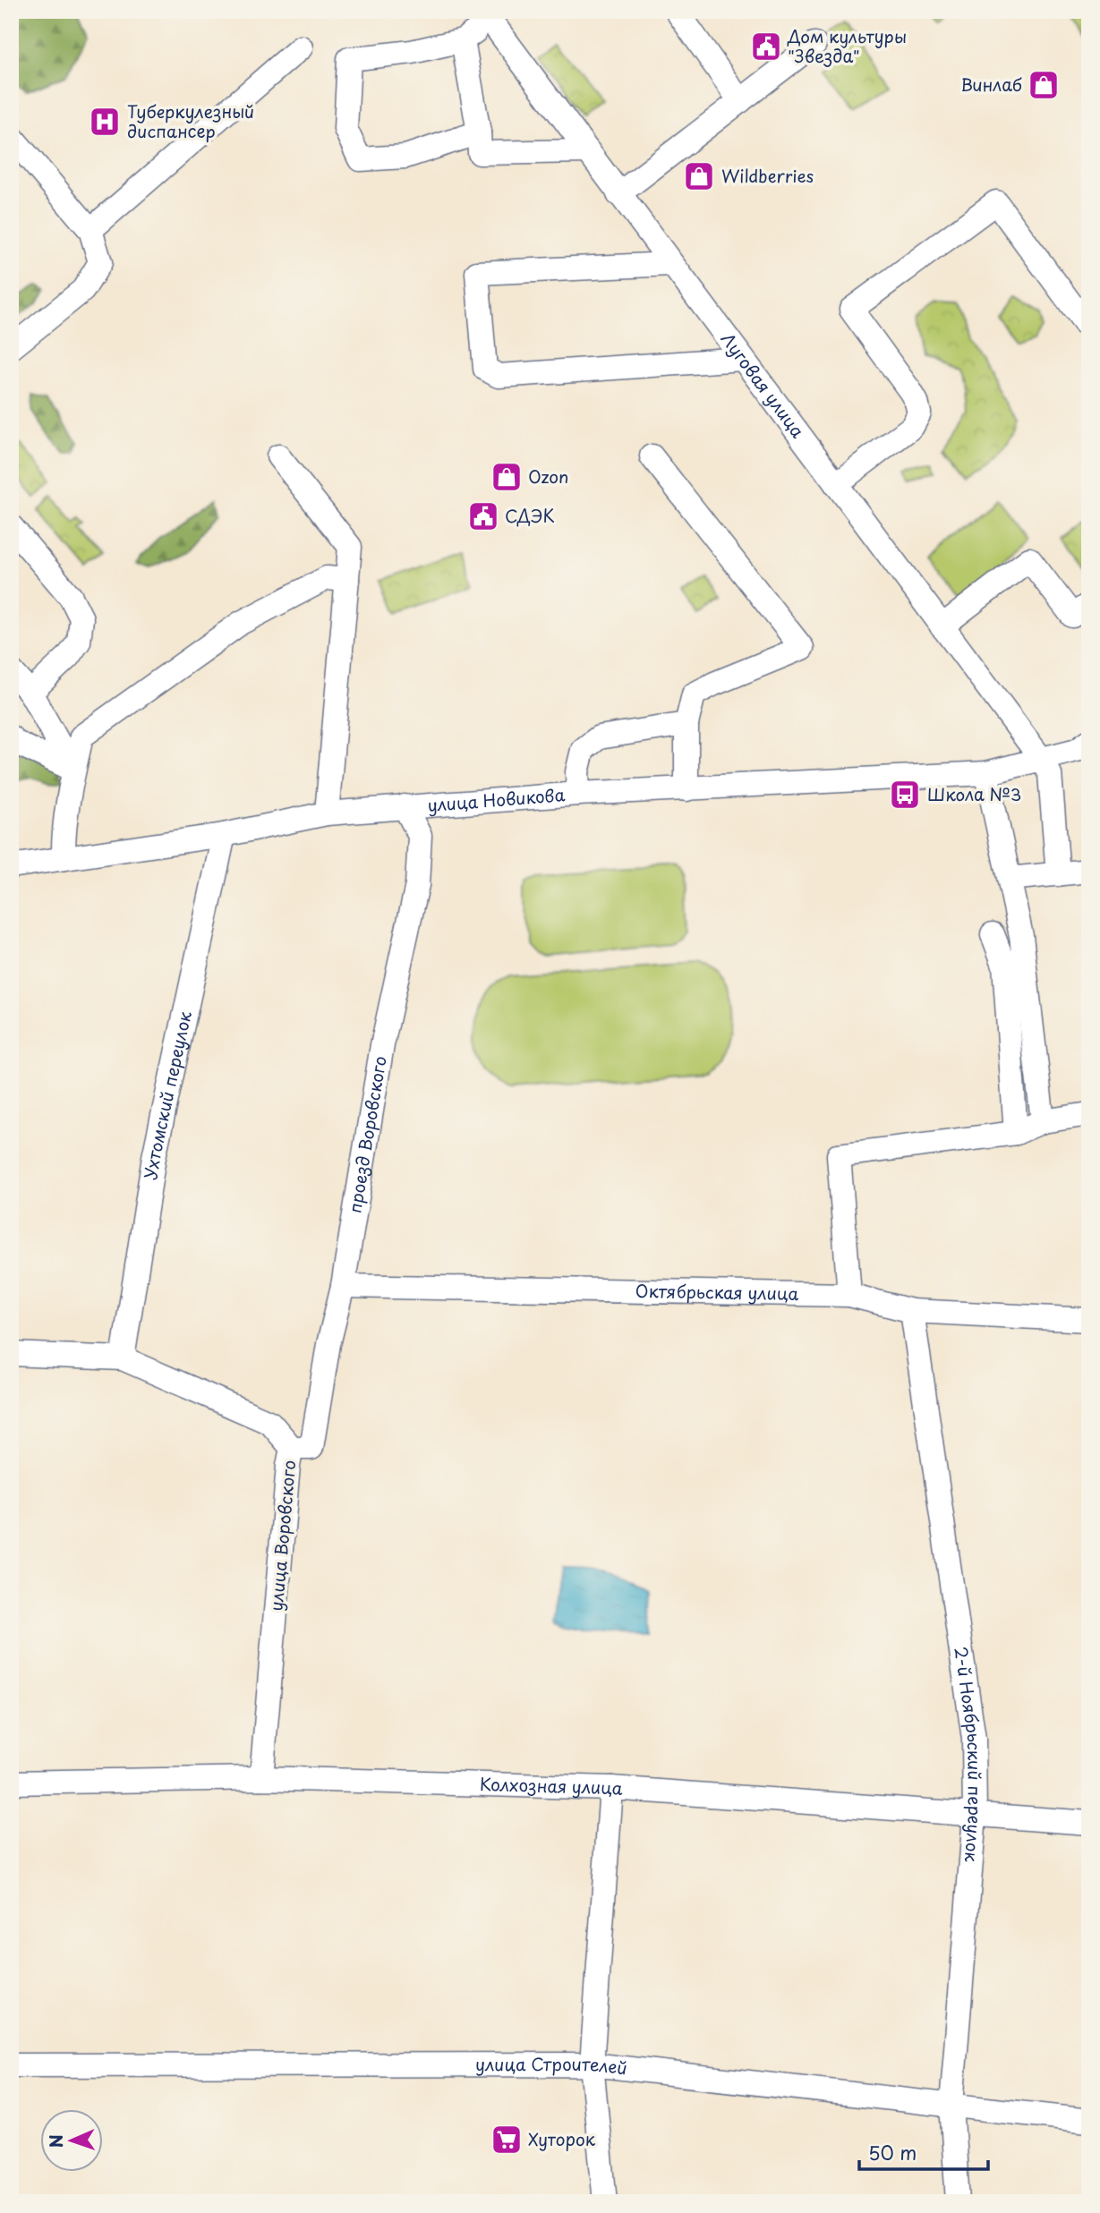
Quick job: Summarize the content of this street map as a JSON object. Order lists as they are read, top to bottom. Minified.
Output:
{"streets":{"street":["Луговая улица","улица Новикова","Ухтомский переулок","проезд Воровского","Октябрьская улица","улица Воровского","2-й Ноябрьский переулок","Колхозная улица","улица Строителей"]},"crossings":[["Луговая улица","улица Новикова"],["улица Новикова","Ухтомский переулок"],["улица Новикова","проезд Воровского"],["Ухтомский переулок","улица Воровского"],["проезд Воровского","Октябрьская улица"],["проезд Воровского","улица Воровского"],["Октябрьская улица","2-й Ноябрьский переулок"],["улица Воровского","Колхозная улица"],["2-й Ноябрьский переулок","Колхозная улица"],["2-й Ноябрьский переулок","улица Строителей"]],"places":{"public building":["Дом культуры \"Звезда\"","СДЭК"],"shop":["Винлаб","Wildberries","Ozon"],"hospital":["Туберкулезный диспансер"],"bus stop":["Школа №3"],"supermarket":["Хуторок"]},"scale_bar":"50 m","north":"left"}
